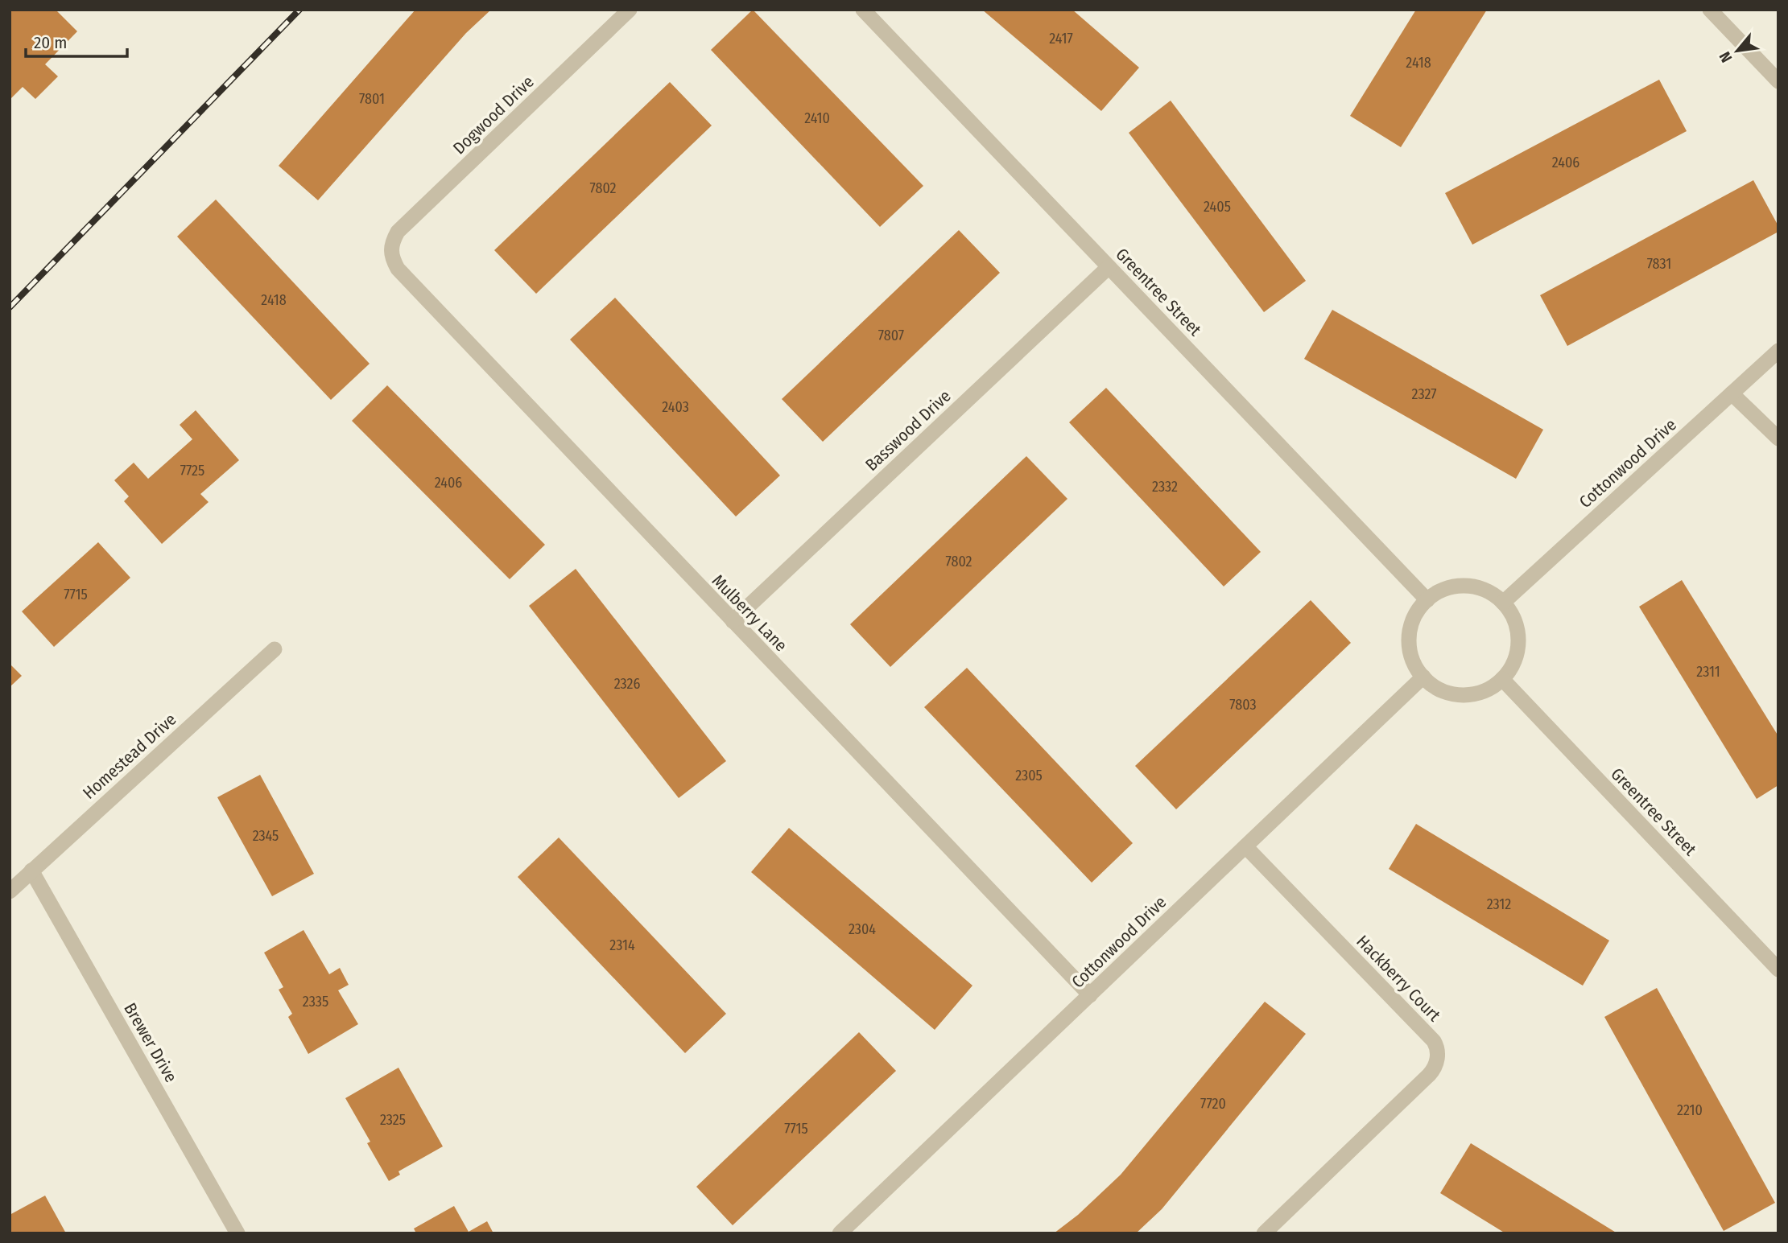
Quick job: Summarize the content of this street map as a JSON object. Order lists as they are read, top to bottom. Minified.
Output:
{"streets":{"street":["Dogwood Drive","Greentree Street","Basswood Drive","Cottonwood Drive","Mulberry Lane","Homestead Drive","Hackberry Court","Brewer Drive"]},"crossings":[["Dogwood Drive","Mulberry Lane"],["Greentree Street","Basswood Drive"],["Greentree Street","Cottonwood Drive"],["Basswood Drive","Mulberry Lane"],["Cottonwood Drive","Mulberry Lane"],["Cottonwood Drive","Hackberry Court"],["Homestead Drive","Brewer Drive"]],"house_numbers":["2417","2418","7801","2410","2406","7802","2405","7831","2418","7807","2327","2403","7725","2406","2332","7802","7715","2311","2326","7803","2305","2345","2312","2304","2314","2335","7720","2210","2325","7715"],"scale_bar":"20 m","north":"bottom left"}
